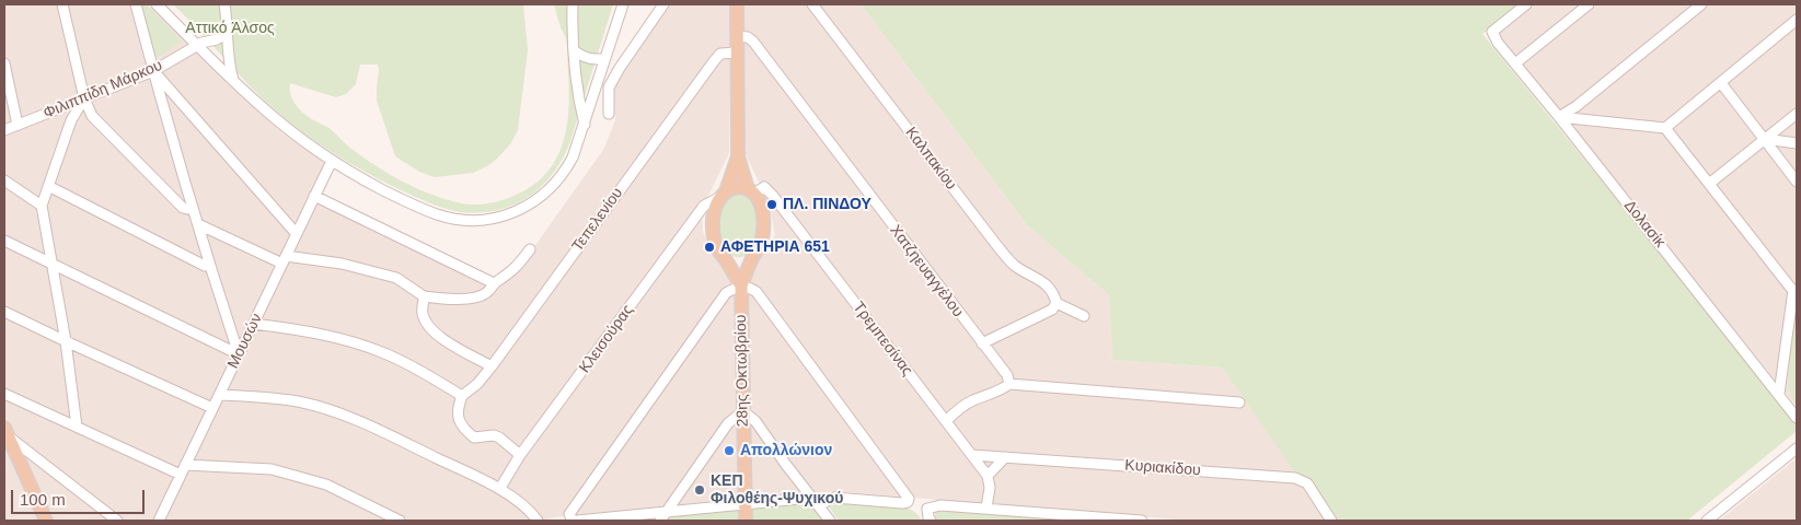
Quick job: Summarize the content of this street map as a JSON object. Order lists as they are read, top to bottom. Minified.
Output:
{"streets":{"main road":["28ης Οκτωβρίου"],"street":["Φιλιππίδη Μάρκου","Καλπακίου","Τεπελενίου","Δολασίκ","Χατζηευαγγέλου","Κλεισούρας","Τρεμπεσίνας","Μουσών","Κυριακίδου"]},"crossings":[["Τεπελενίου","28ης Οκτωβρίου"],["Χατζηευαγγέλου","28ης Οκτωβρίου"],["Κλεισούρας","Τρεμπεσίνας"],["Κλεισούρας","28ης Οκτωβρίου"],["Τρεμπεσίνας","28ης Οκτωβρίου"],["Τρεμπεσίνας","Κυριακίδου"]],"parks":["Αττικό Άλσος"],"places":["ΠΛ. ΠΙΝΔΟΥ","ΑΦΕΤΗΡΙΑ 651","Απολλώνιον","ΚΕΠ Φιλοθέης-Ψυχικού"],"scale_bar":"100 m"}
